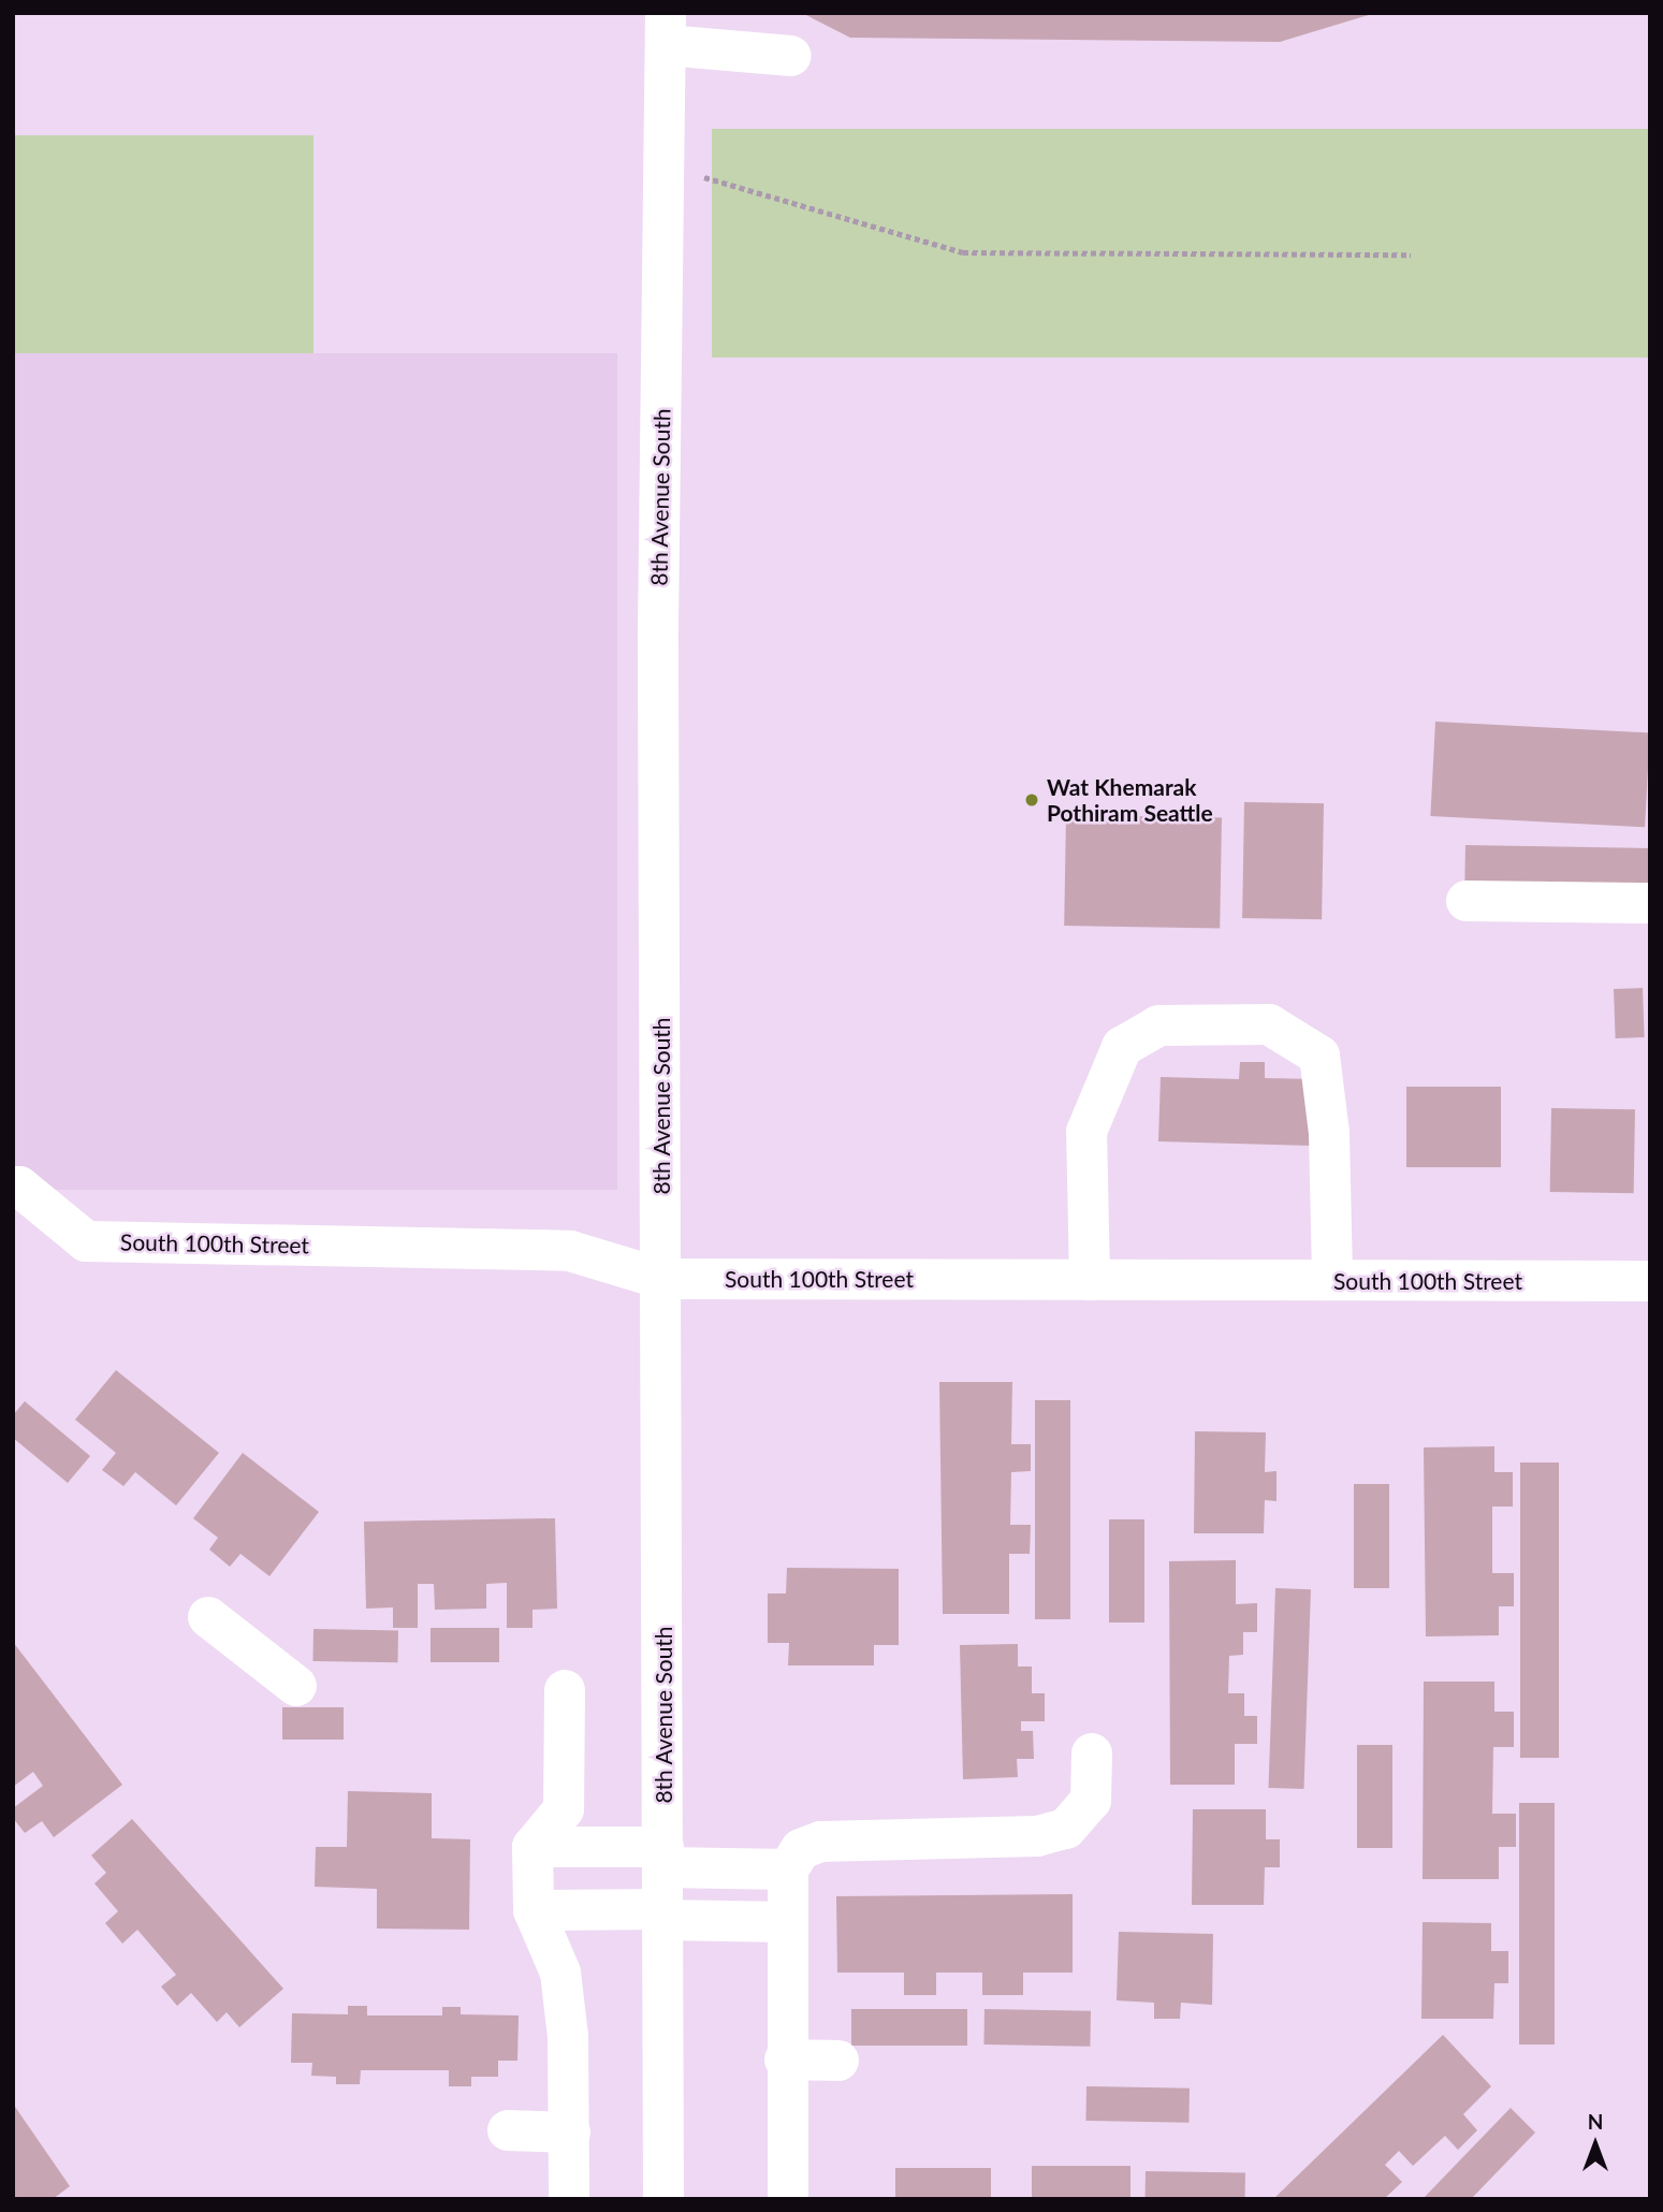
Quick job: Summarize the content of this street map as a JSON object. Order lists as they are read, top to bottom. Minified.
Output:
{"streets":{"street":["8th Avenue South","South 100th Street"]},"crossings":[["8th Avenue South","South 100th Street"]],"places":["Wat Khemarak Pothiram Seattle"],"north":"top"}
